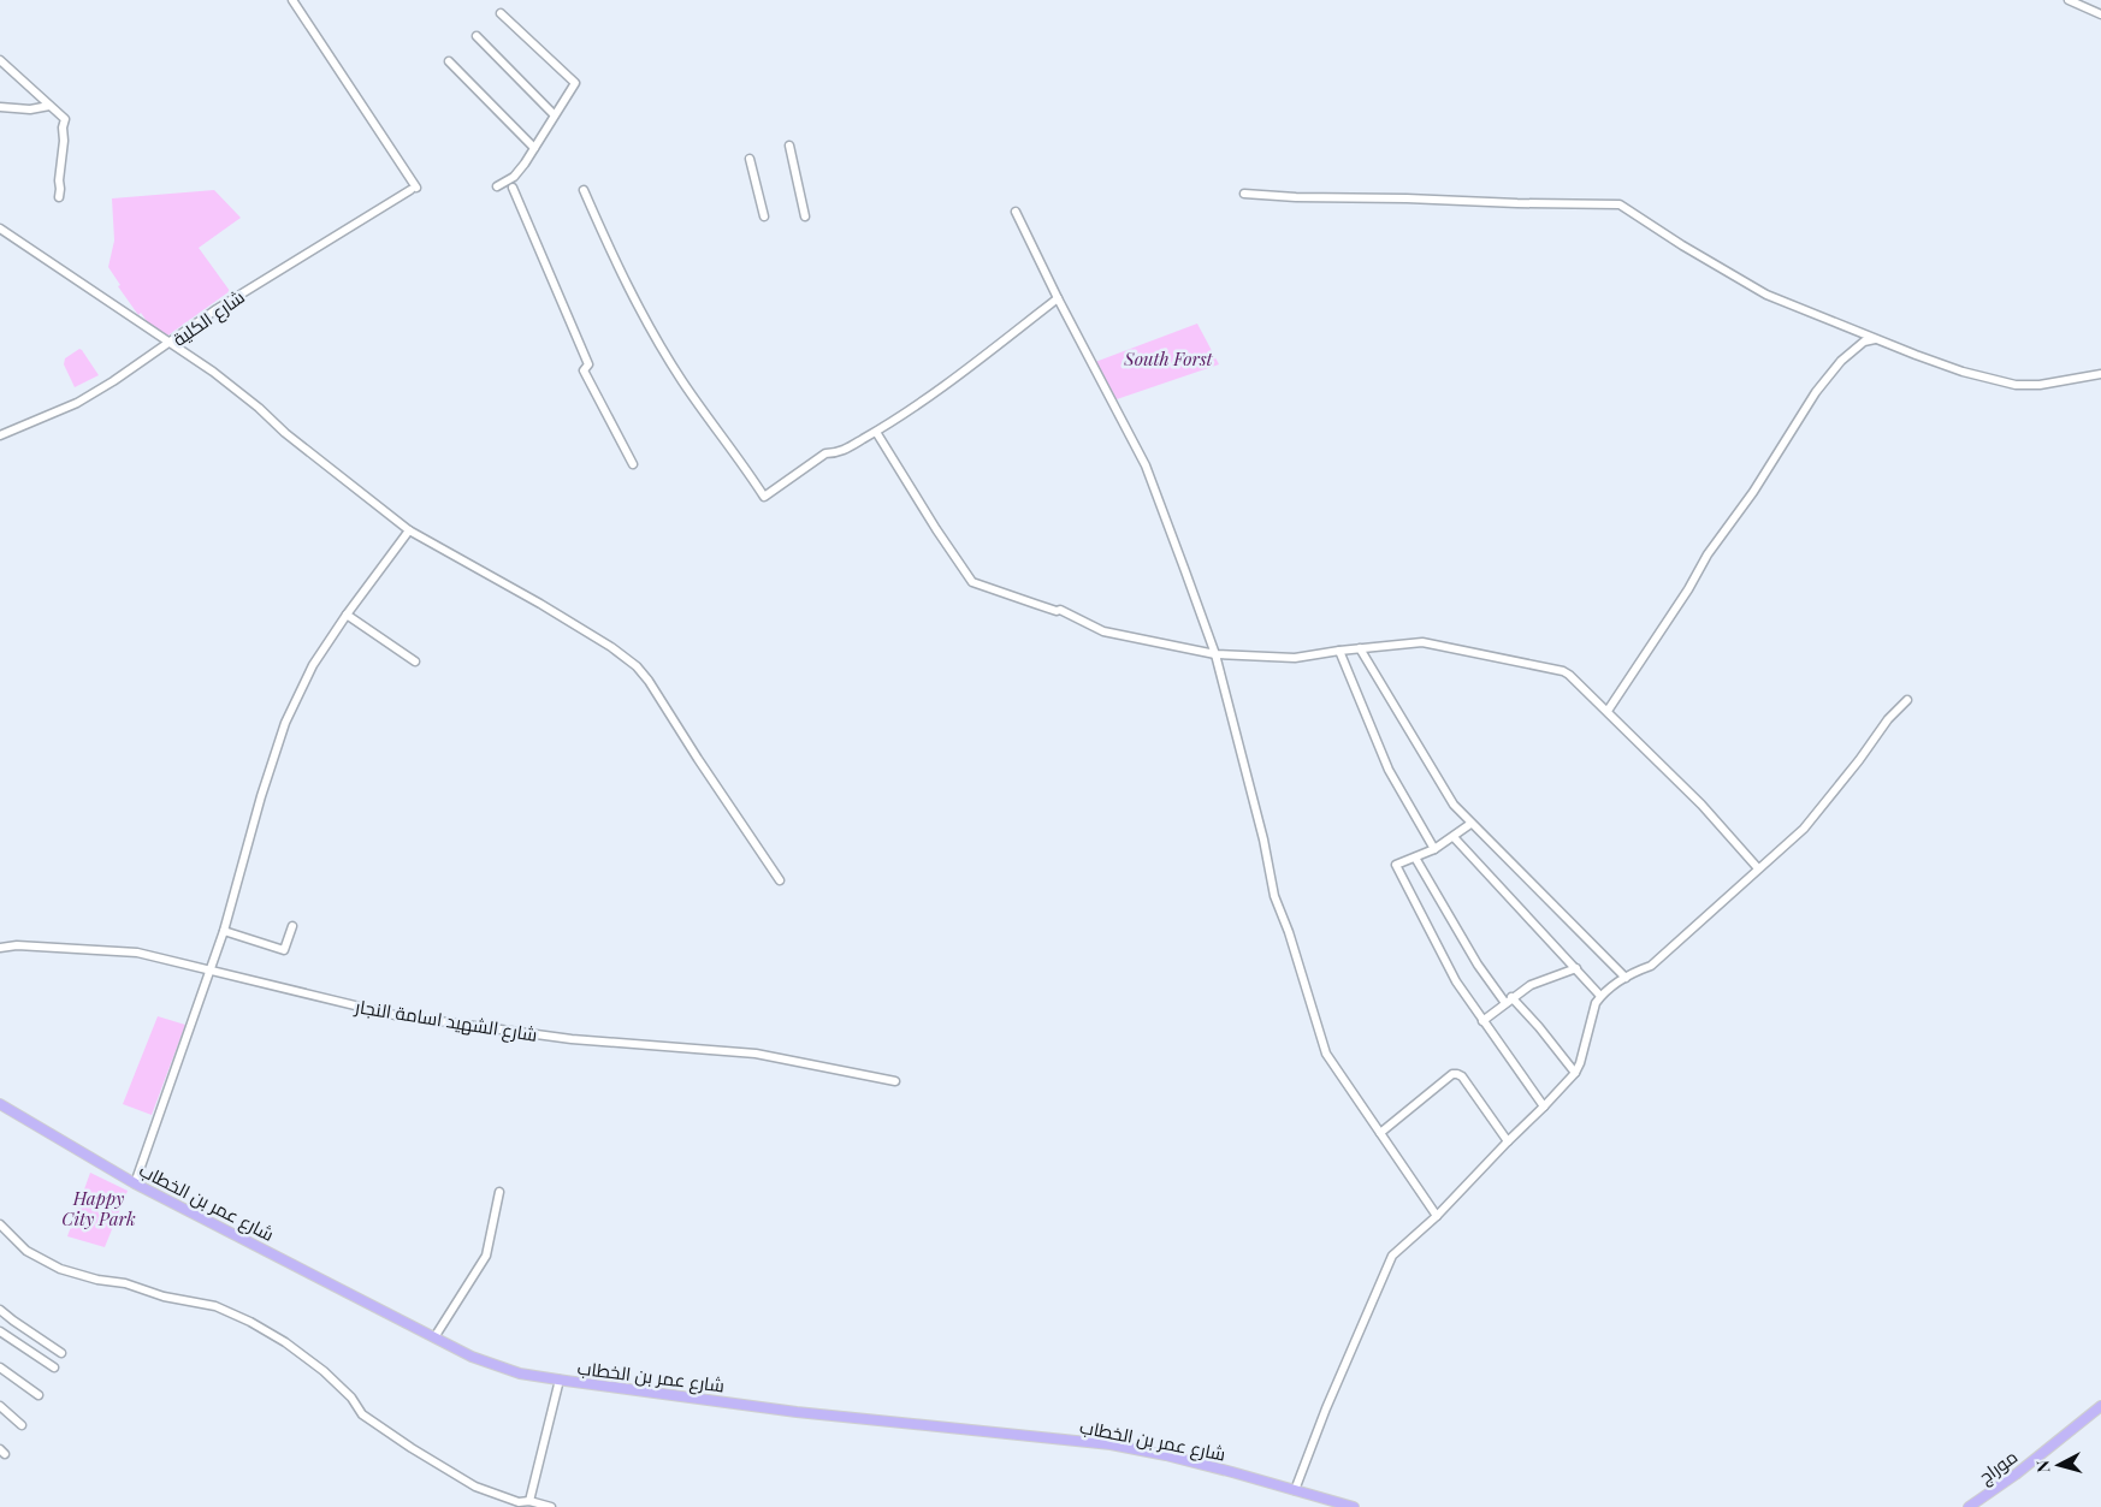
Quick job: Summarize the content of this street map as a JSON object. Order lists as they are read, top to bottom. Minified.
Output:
{"streets":{"main road":["شارع عمر بن الخطاب","موراج"],"street":["شارع الكلية","شارع الشهيد اسامة النجار"]},"parks":["South Forst","Happy City Park"],"north":"left"}
